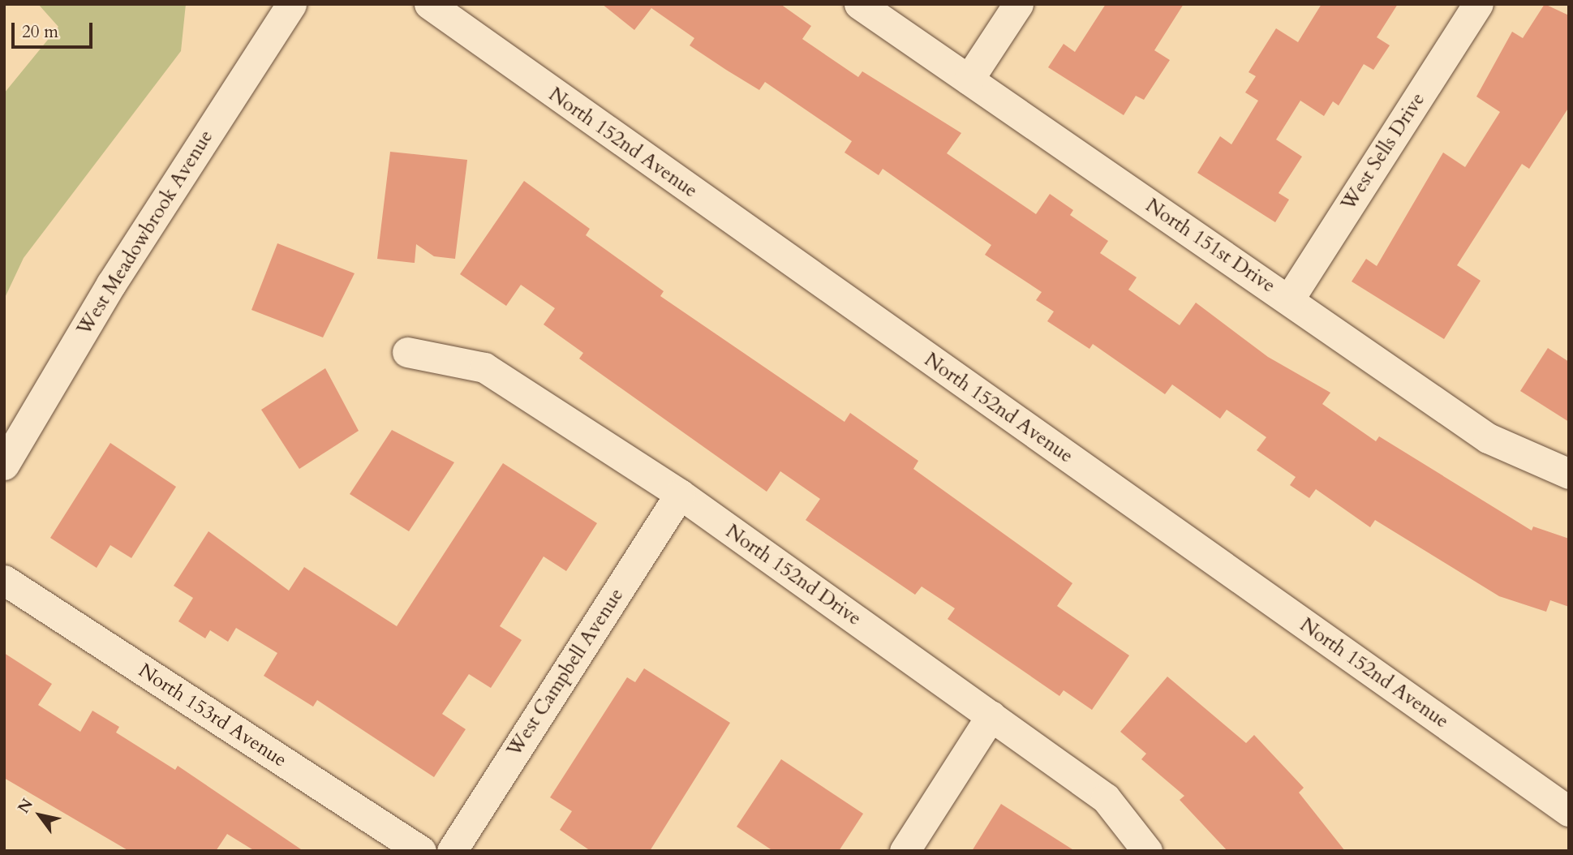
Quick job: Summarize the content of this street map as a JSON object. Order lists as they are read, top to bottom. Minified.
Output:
{"streets":{"street":["North 152nd Avenue","West Sells Drive","West Meadowbrook Avenue","North 151st Drive","North 152nd Drive","West Campbell Avenue","North 153rd Avenue"]},"crossings":[["West Sells Drive","North 151st Drive"],["North 152nd Drive","West Campbell Avenue"]],"scale_bar":"20 m","north":"top left"}
